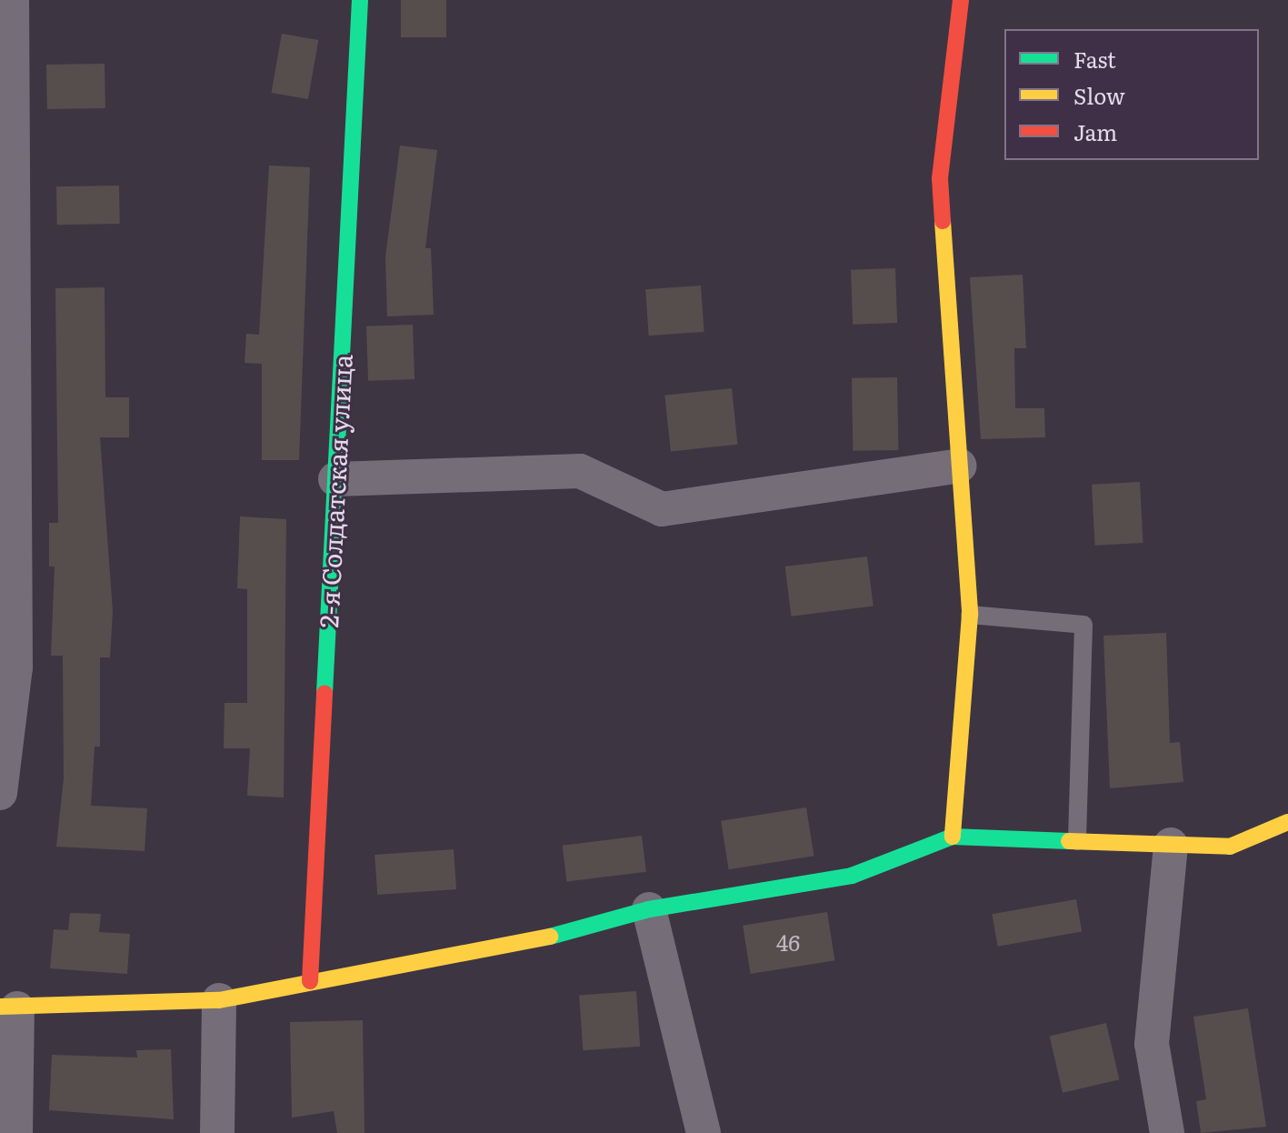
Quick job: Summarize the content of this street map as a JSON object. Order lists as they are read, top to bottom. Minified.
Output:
{"streets":{"street":["2-я Солдатская улица"]},"house_numbers":["46"],"legend":["Fast","Slow","Jam"]}
